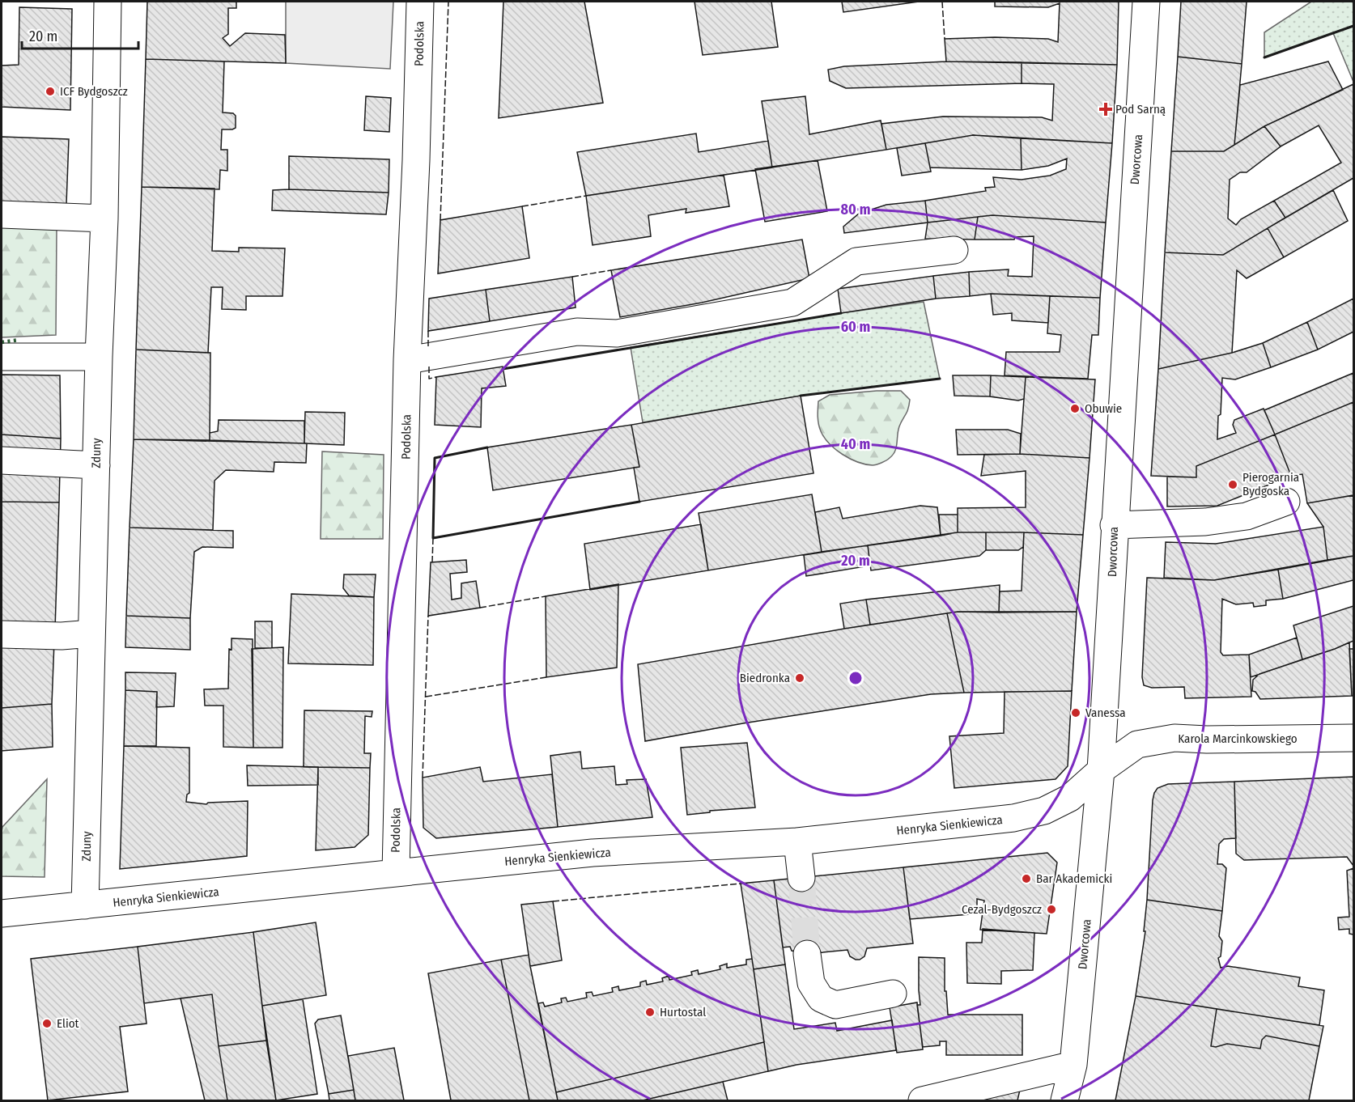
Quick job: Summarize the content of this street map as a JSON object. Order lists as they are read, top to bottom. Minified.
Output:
{"streets":{"street":["Podolska","Dworcowa","Zduny","Karola Marcinkowskiego","Henryka Sienkiewicza"]},"crossings":[["Podolska","Henryka Sienkiewicza"],["Dworcowa","Karola Marcinkowskiego"],["Dworcowa","Henryka Sienkiewicza"],["Zduny","Henryka Sienkiewicza"],["Karola Marcinkowskiego","Henryka Sienkiewicza"]],"places":{"other":["ICF Bydgoszcz","Obuwie","Pierogarnia Bydgoska","Biedronka","Vanessa","Bar Akademicki","Cezal-Bydgoszcz","Hurtostal","Eliot"],"health":["Pod Sarną"]},"scale_bar":"20 m","rings":["80 m","60 m","40 m","20 m"]}
